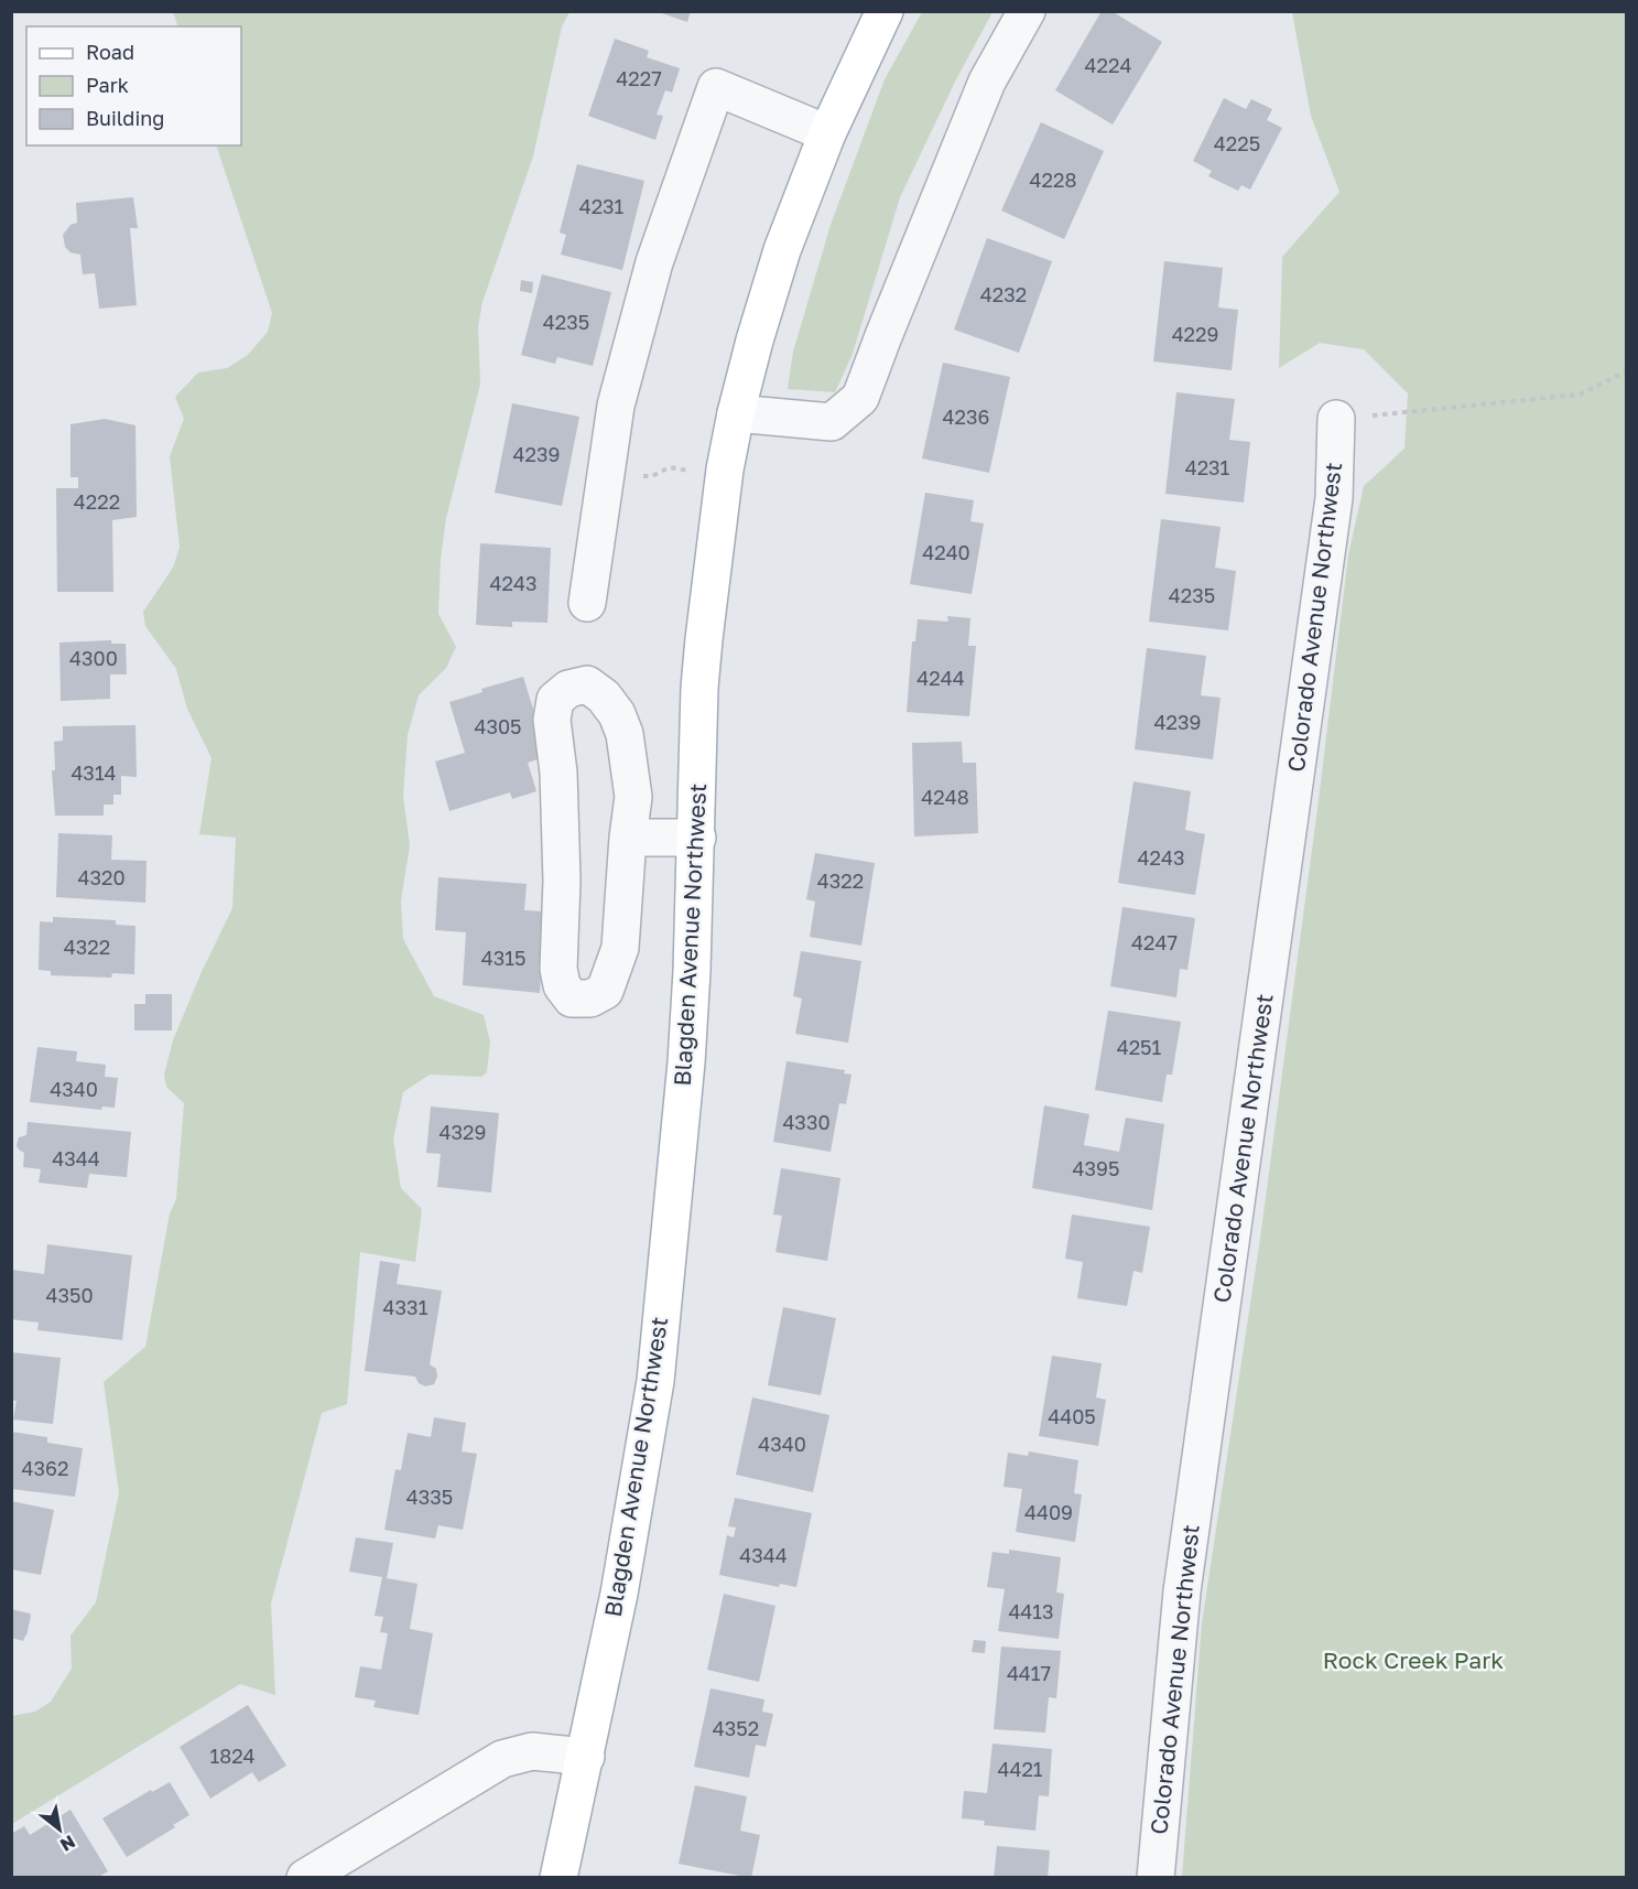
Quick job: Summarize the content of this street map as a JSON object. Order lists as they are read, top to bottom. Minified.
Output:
{"streets":{"main road":["Blagden Avenue Northwest"],"street":["Colorado Avenue Northwest"]},"parks":["Rock Creek Park"],"house_numbers":["4224","4227","4225","4228","4231","4232","4235","4229","4236","4239","4231","4222","4240","4243","4235","4300","4244","4239","4305","4314","4248","4243","4320","4322","4247","4322","4315","4251","4340","4330","4329","4344","4395","4350","4331","4405","4340","4362","4335","4409","4344","4413","4417","4352","1824","4421"],"legend":["Road","Park","Building"],"north":"bottom right"}
